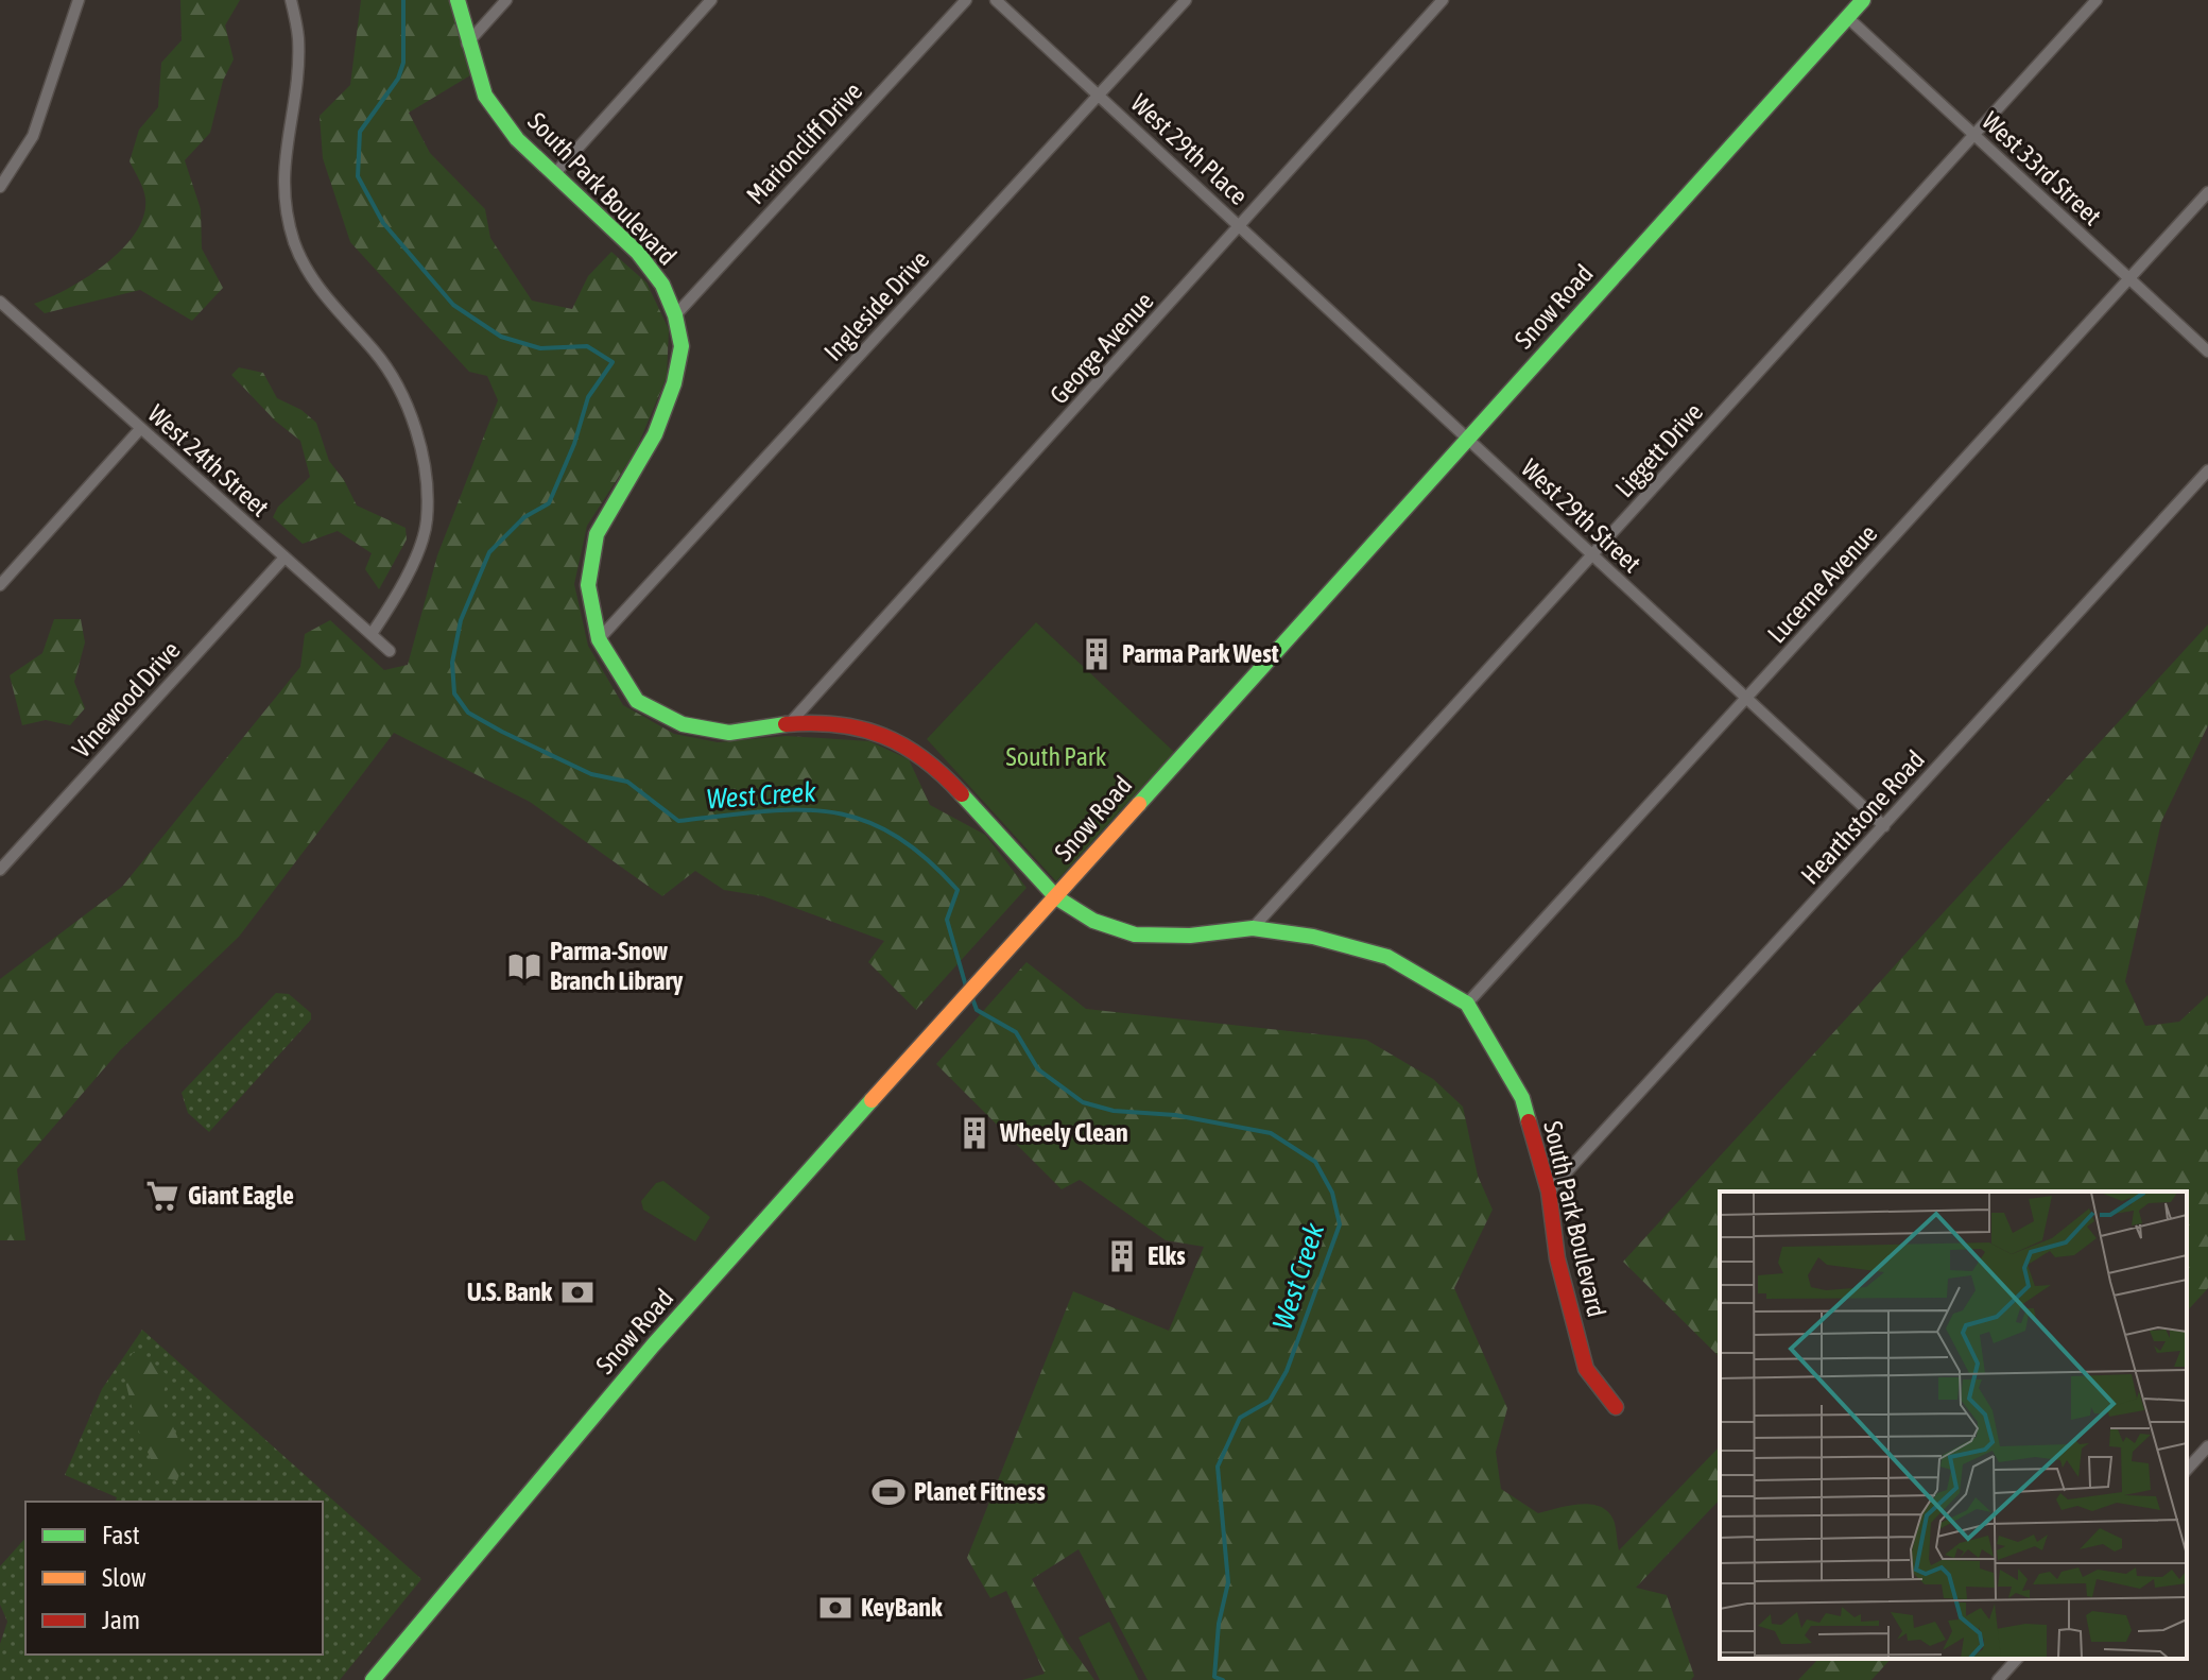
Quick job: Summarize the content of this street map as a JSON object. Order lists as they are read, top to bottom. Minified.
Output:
{"streets":{"main road":["South Park Boulevard","Snow Road"],"street":["Marioncliff Drive","West 29th Place","West 33rd Street","Ingleside Drive","George Avenue","Liggett Drive","West 24th Street","West 29th Street","Lucerne Avenue","Vinewood Drive","Hearthstone Road"]},"crossings":[["Marioncliff Drive","South Park Boulevard"],["West 29th Place","Ingleside Drive"],["West 29th Place","George Avenue"],["West 29th Place","West 29th Street"],["West 33rd Street","Snow Road"],["West 33rd Street","Liggett Drive"],["West 33rd Street","Lucerne Avenue"],["South Park Boulevard","Ingleside Drive"],["South Park Boulevard","Snow Road"],["South Park Boulevard","George Avenue"],["South Park Boulevard","Liggett Drive"],["South Park Boulevard","Lucerne Avenue"],["South Park Boulevard","Hearthstone Road"],["Snow Road","West 29th Street"],["Liggett Drive","West 29th Street"],["West 24th Street","Vinewood Drive"],["West 29th Street","Lucerne Avenue"],["West 29th Street","Hearthstone Road"]],"water":["West Creek"],"parks":["South Park"],"places":{"building":["Parma Park West","Wheely Clean","Elks"],"library":["Parma-Snow Branch Library"],"supermarket":["Giant Eagle"],"bank":["U.S. Bank","KeyBank"],"sports":["Planet Fitness"]},"legend":["Fast","Slow","Jam"]}
